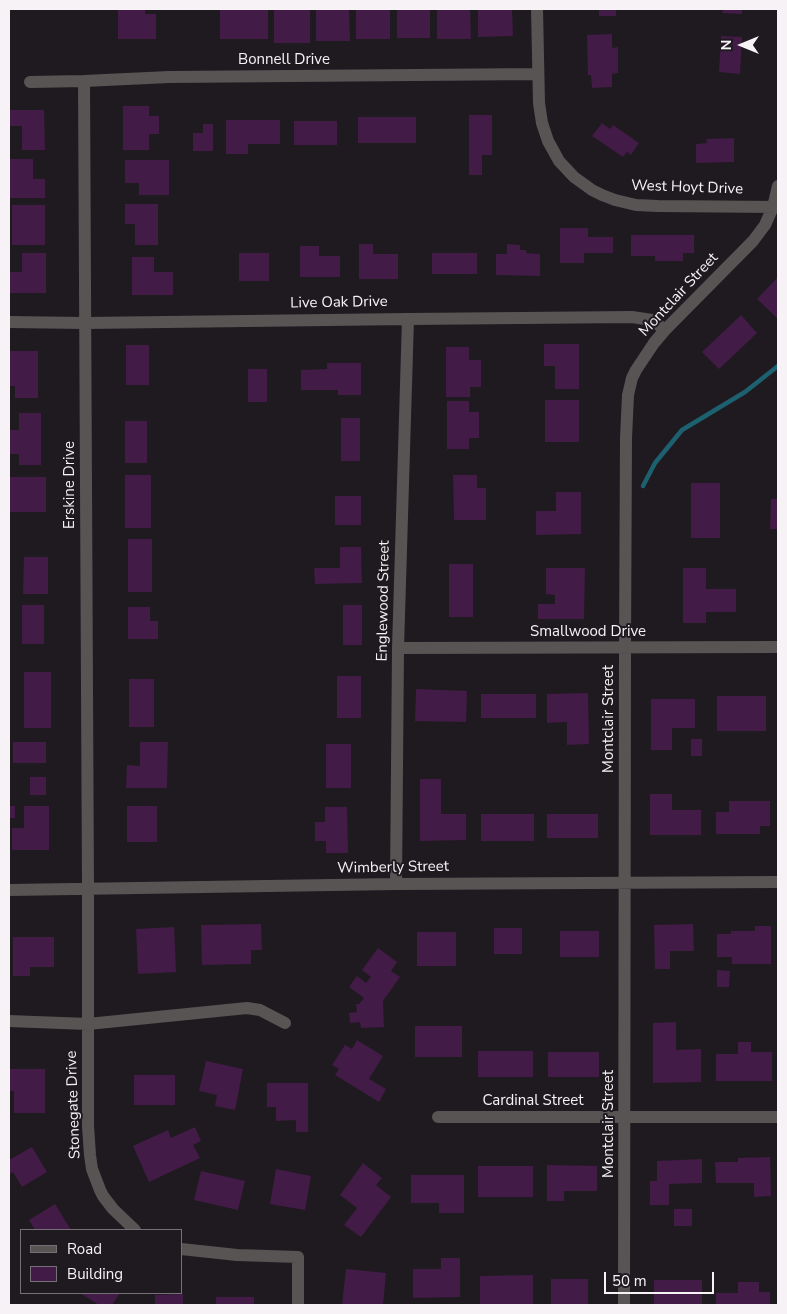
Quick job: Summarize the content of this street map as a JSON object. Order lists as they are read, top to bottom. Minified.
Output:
{"streets":{"street":["Bonnell Drive","West Hoyt Drive","Montclair Street","Live Oak Drive","Erskine Drive","Englewood Street","Smallwood Drive","Wimberly Street","Cardinal Street","Stonegate Drive"]},"crossings":[["Bonnell Drive","West Hoyt Drive"],["Bonnell Drive","Erskine Drive"],["West Hoyt Drive","Montclair Street"],["Montclair Street","Live Oak Drive"],["Montclair Street","Smallwood Drive"],["Montclair Street","Wimberly Street"],["Montclair Street","Cardinal Street"],["Live Oak Drive","Erskine Drive"],["Live Oak Drive","Englewood Street"],["Erskine Drive","Wimberly Street"],["Erskine Drive","Stonegate Drive"],["Englewood Street","Smallwood Drive"],["Englewood Street","Wimberly Street"],["Wimberly Street","Stonegate Drive"]],"legend":["Road","Building"],"scale_bar":"50 m","north":"left"}
